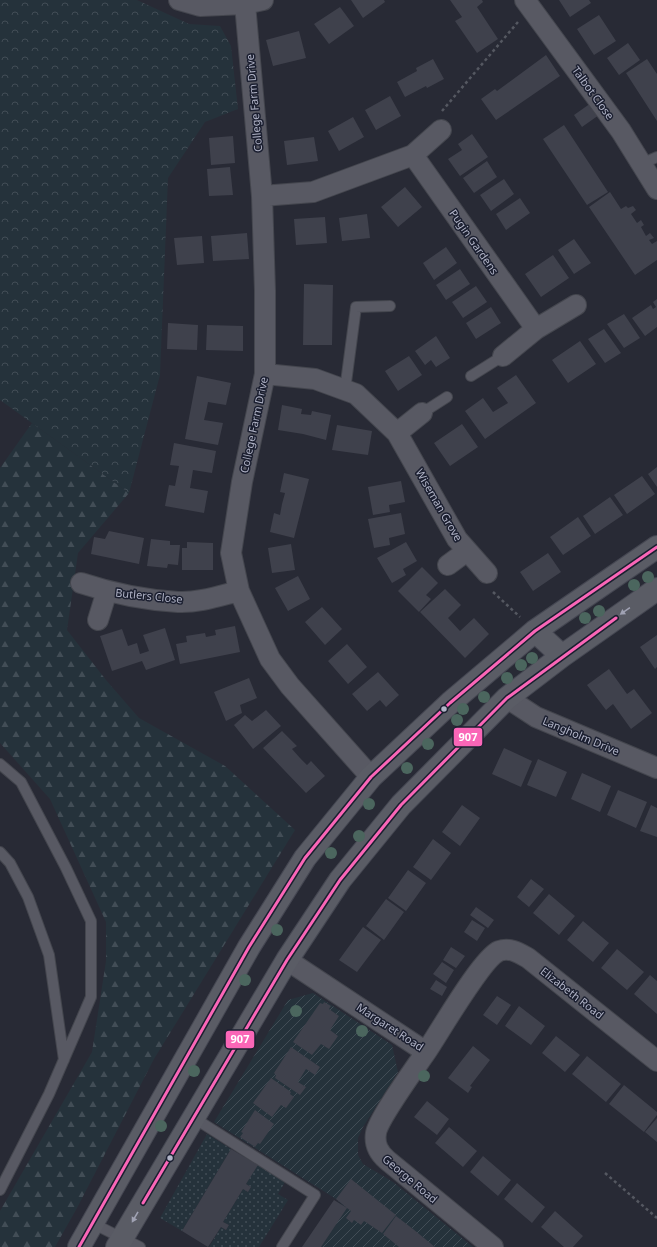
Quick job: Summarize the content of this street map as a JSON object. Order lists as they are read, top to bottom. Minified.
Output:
{"streets":{"street":["Talbot Close","College Farm Drive","Pugin Gardens","Wiseman Grove","Butlers Close","Langholm Drive","Elizabeth Road","Margaret Road","George Road"]},"crossings":[["College Farm Drive","Wiseman Grove"],["College Farm Drive","Butlers Close"],["Elizabeth Road","Margaret Road"],["Margaret Road","George Road"]],"lines":["transit line 907"]}
